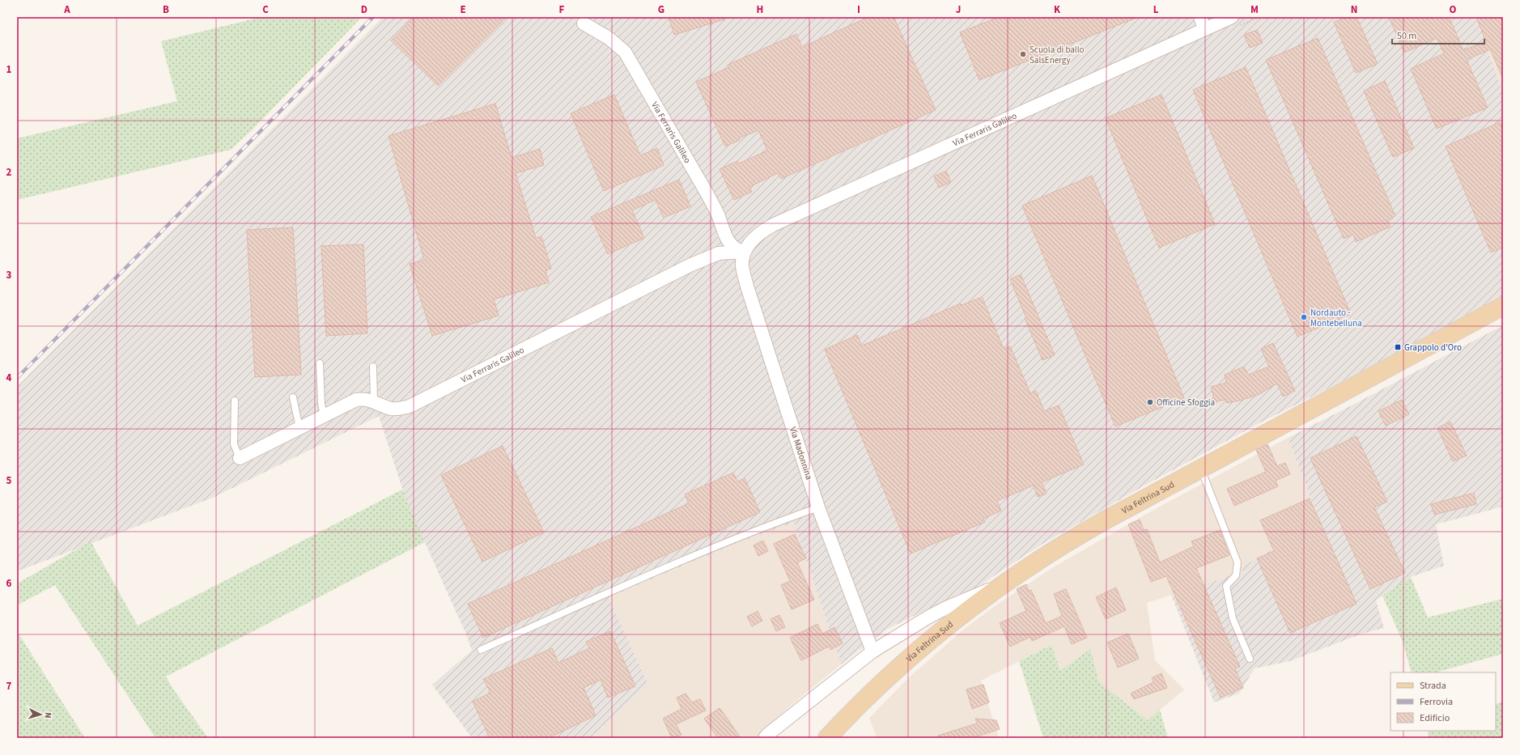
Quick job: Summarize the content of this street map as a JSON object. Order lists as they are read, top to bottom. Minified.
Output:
{"streets":{"main road":["Via Feltrina Sud"],"street":["Via Ferraris Galileo","Via Madonnina"]},"crossings":[["Via Ferraris Galileo","Via Madonnina"]],"places":{"other":["Scuola di ballo SalsEnergy","Nordauto - Montebelluna","Officine Sfoggia"],"transit":["Grappolo d'Oro"]},"legend":["Strada","Ferrovia","Edificio"],"scale_bar":"50 m","north":"right","grid":{"columns":["A","B","C","D","E","F","G","H","I","J","K","L","M","N","O"],"rows":["1","2","3","4","5","6","7"]}}
